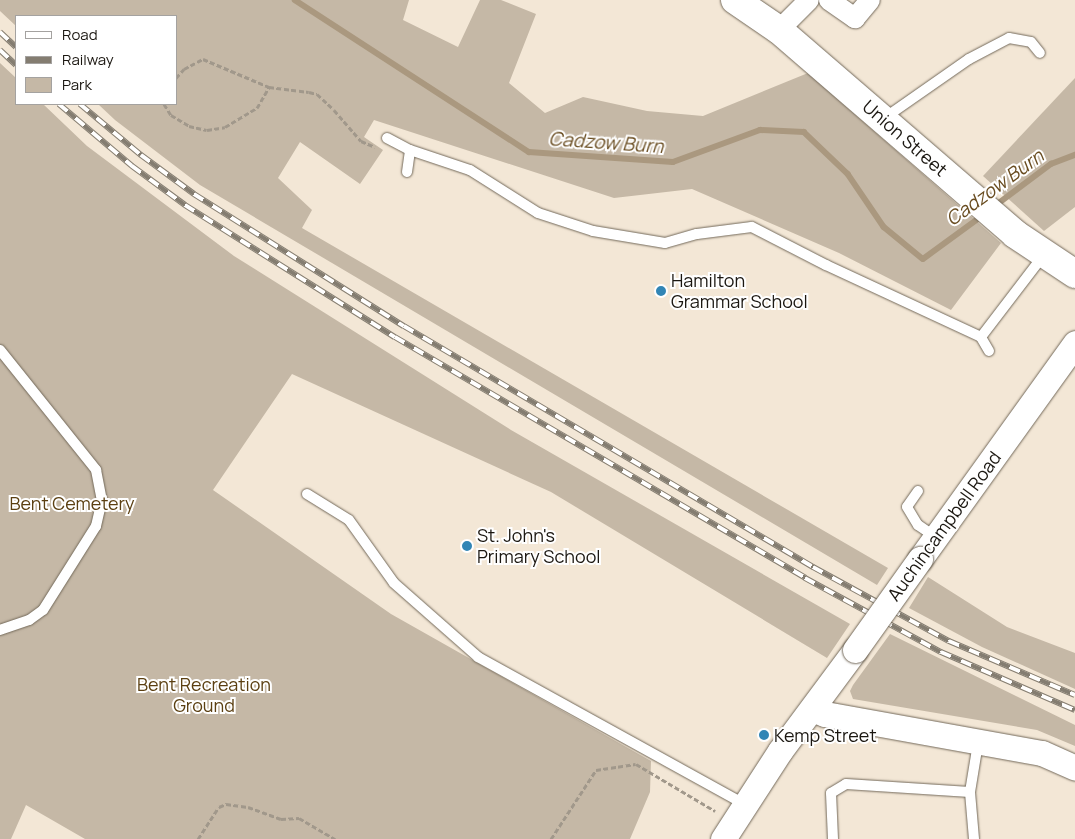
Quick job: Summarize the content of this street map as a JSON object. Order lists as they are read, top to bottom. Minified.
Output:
{"streets":{"main road":["Union Street"],"street":["Auchincampbell Road"]},"water":["Cadzow Burn"],"parks":["Bent Cemetery","Bent Recreation Ground"],"places":["Hamilton Grammar School","St. John's Primary School","Kemp Street"],"legend":["Road","Railway","Park"]}
